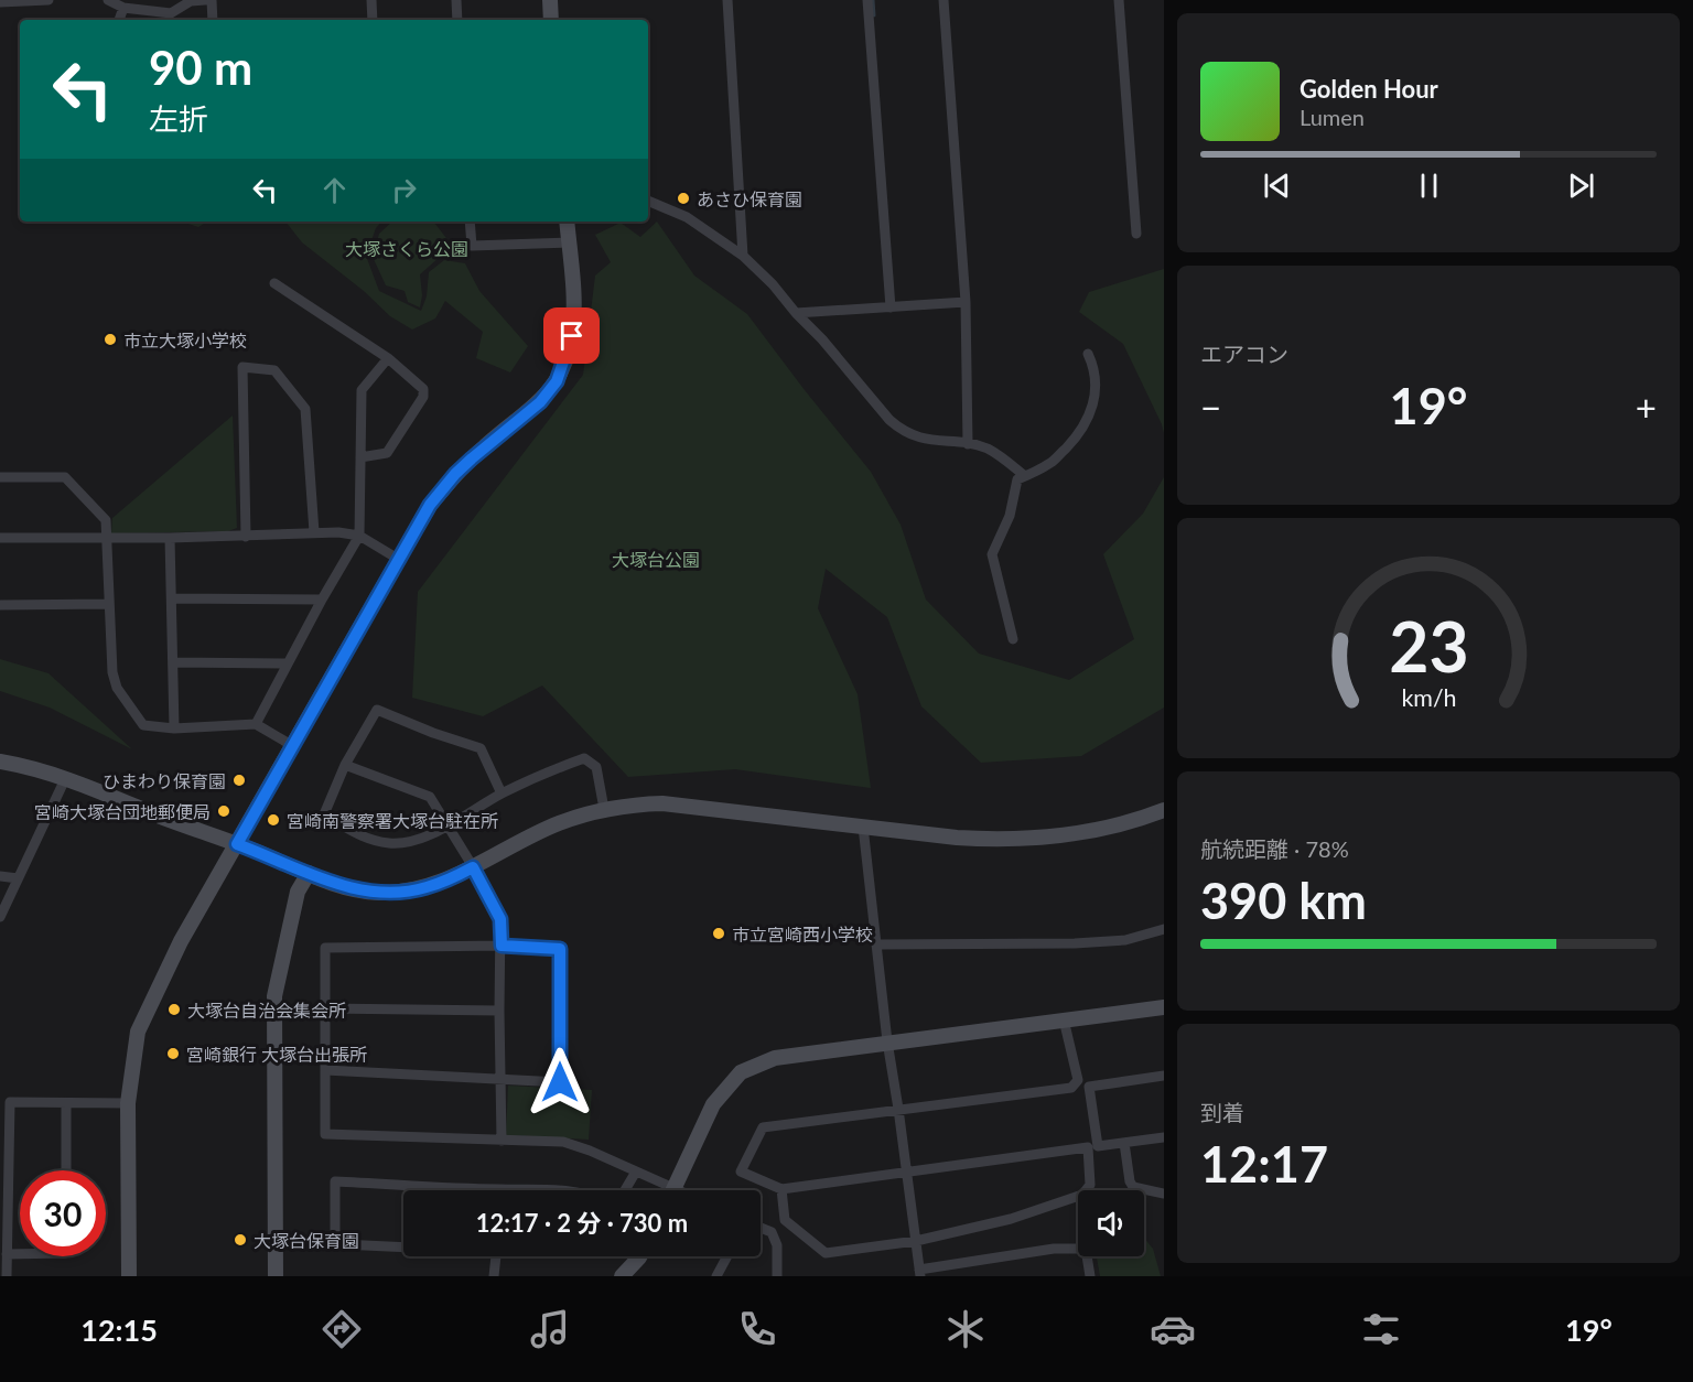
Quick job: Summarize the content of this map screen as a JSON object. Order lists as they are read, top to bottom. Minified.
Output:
{"parks":["大塚さくら公園","大塚台公園"],"places":["あさひ保育園","市立大塚小学校","ひまわり保育園","宮崎大塚台団地郵便局","宮崎南警察署大塚台駐在所","市立宮崎西小学校","大塚台自治会集会所","宮崎銀行 大塚台出張所","大塚台保育園"],"page":{"turn":["90 m","左折"],"song":["Golden Hour","Lumen"],"tile":["エアコン",["航続距離 · 78%","390 km"],["到着","12:17"]],"heat":["−","19°","+"],"limit":"30","trip":"12:17 · 2 分 · 730 m","tabs":["12:15","19°"],"gauge":["23","km/h"]}}
